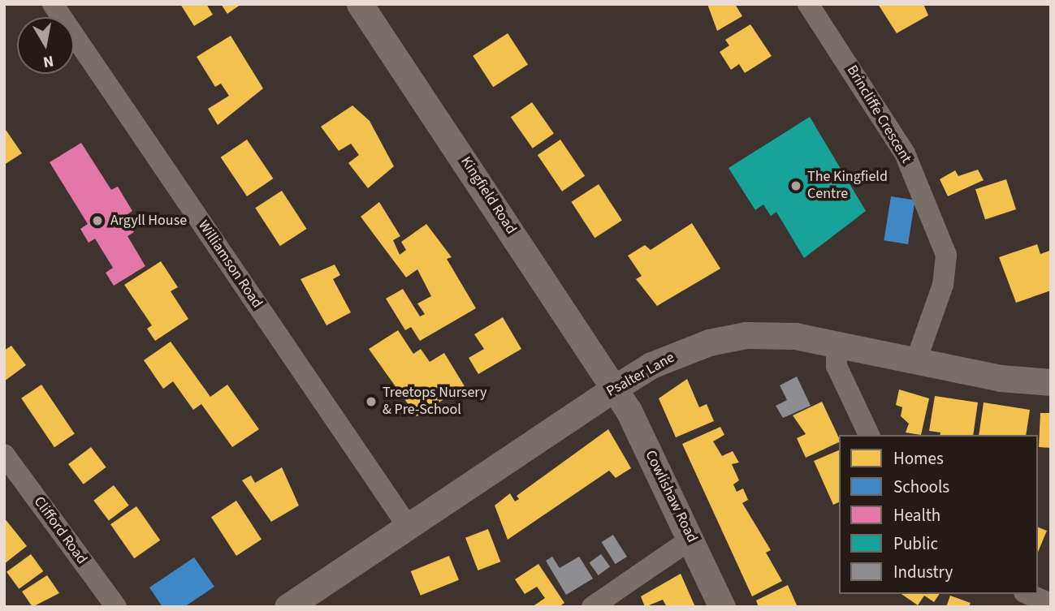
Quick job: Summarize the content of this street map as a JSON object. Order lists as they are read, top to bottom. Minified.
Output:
{"streets":{"street":["Brincliffe Crescent","Kingfield Road","Williamson Road","Psalter Lane","Cowlishaw Road","Clifford Road"]},"crossings":[["Brincliffe Crescent","Psalter Lane"],["Kingfield Road","Psalter Lane"],["Kingfield Road","Cowlishaw Road"],["Williamson Road","Psalter Lane"],["Psalter Lane","Cowlishaw Road"]],"places":["The Kingfield Centre","Argyll House","Treetops Nursery & Pre-School"],"legend":["Homes","Schools","Health","Public","Industry"],"north":"bottom"}
